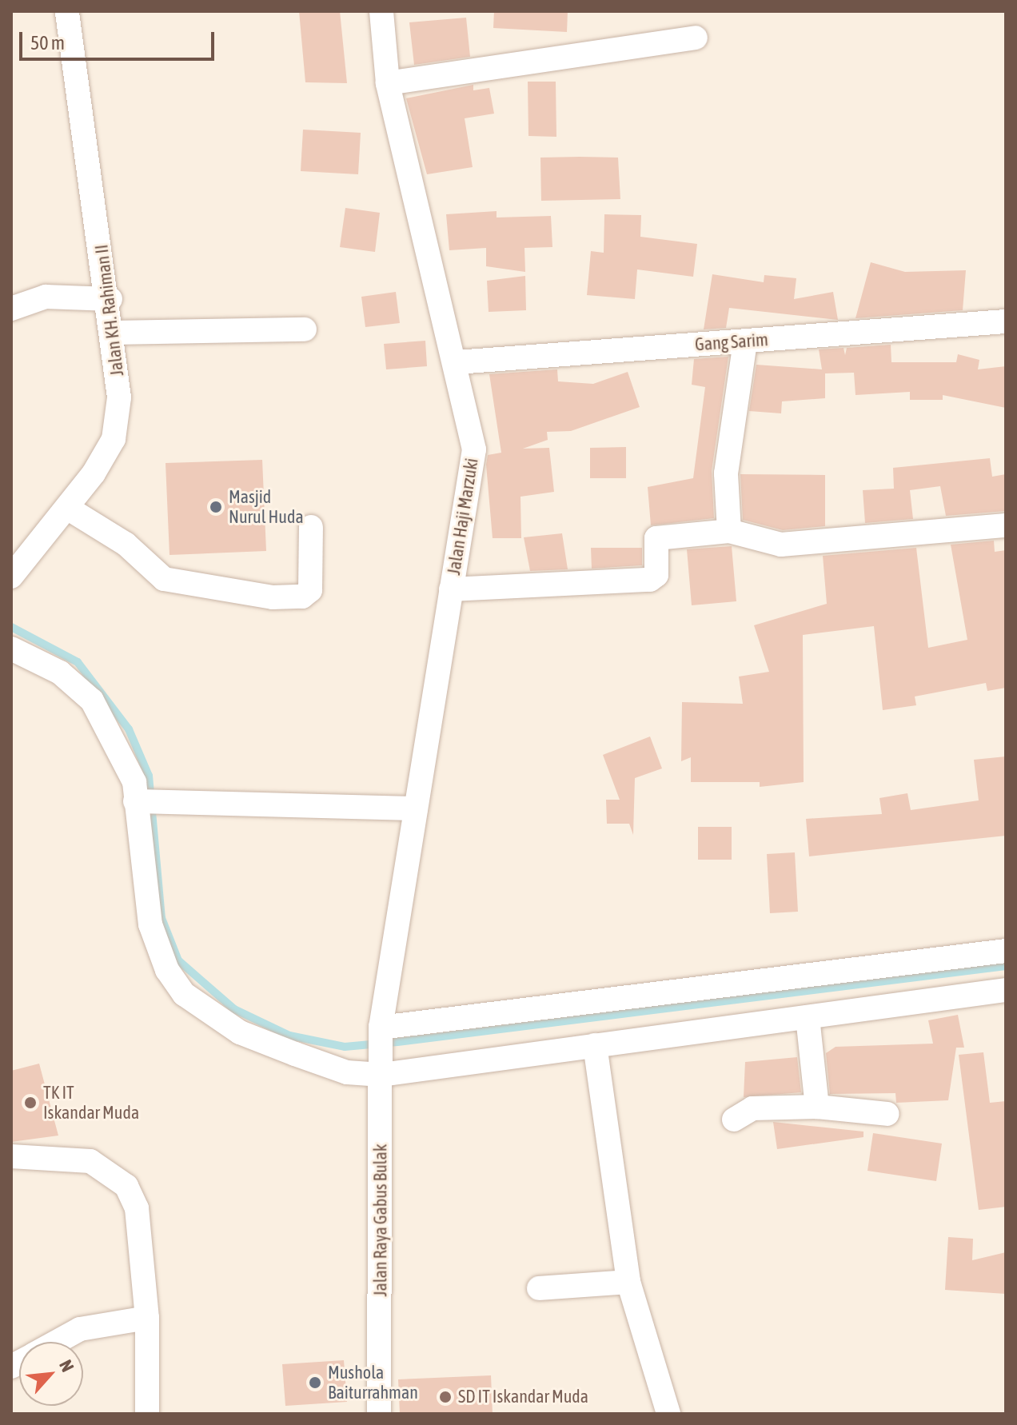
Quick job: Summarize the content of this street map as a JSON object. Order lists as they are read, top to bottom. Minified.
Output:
{"streets":{"street":["Jalan KH. Rahiman II","Gang Sarim","Jalan Haji Marzuki","Jalan Raya Gabus Bulak"]},"crossings":[["Gang Sarim","Jalan Haji Marzuki"],["Jalan Haji Marzuki","Jalan Raya Gabus Bulak"]],"places":["Masjid Nurul Huda","TK IT Iskandar Muda","Mushola Baiturrahman","SD IT Iskandar Muda"],"scale_bar":"50 m","north":"top right"}
